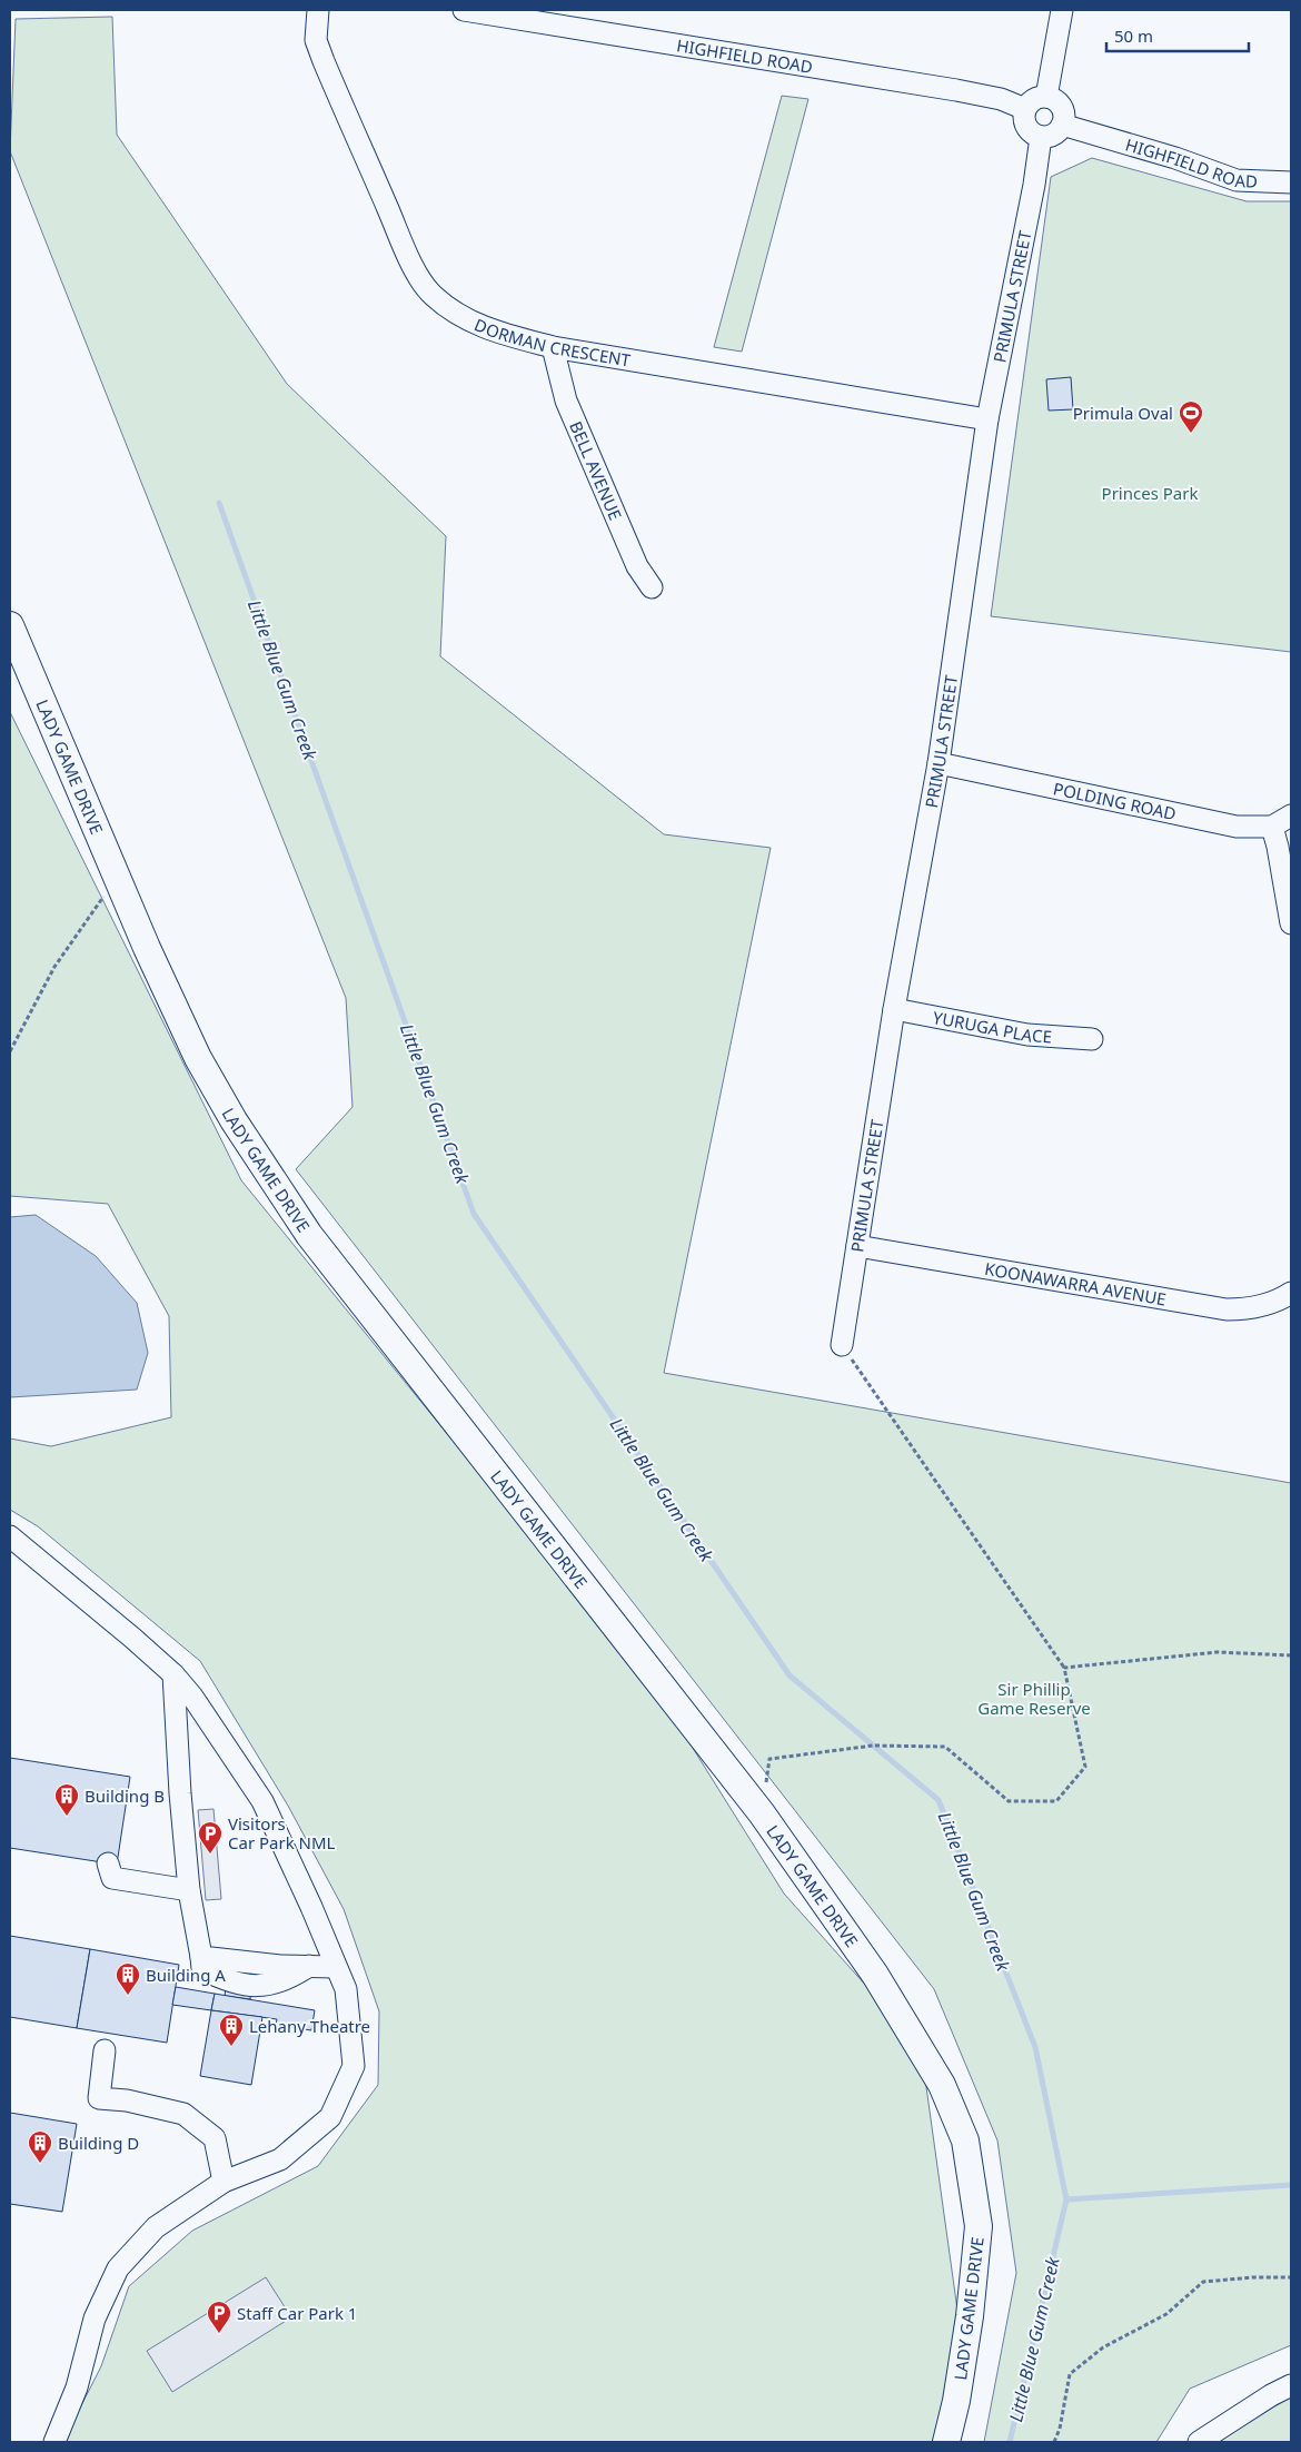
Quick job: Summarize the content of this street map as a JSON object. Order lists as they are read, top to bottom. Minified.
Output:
{"streets":{"main road":["LADY GAME DRIVE"],"street":["HIGHFIELD ROAD","PRIMULA STREET","DORMAN CRESCENT","BELL AVENUE","POLDING ROAD","YURUGA PLACE","KOONAWARRA AVENUE"]},"crossings":[["HIGHFIELD ROAD","PRIMULA STREET"],["PRIMULA STREET","DORMAN CRESCENT"],["PRIMULA STREET","POLDING ROAD"],["PRIMULA STREET","YURUGA PLACE"],["PRIMULA STREET","KOONAWARRA AVENUE"],["DORMAN CRESCENT","BELL AVENUE"]],"water":["Little Blue Gum Creek"],"parks":["Princes Park","Sir Phillip Game Reserve"],"places":{"sports":["Primula Oval"],"building":["Building B","Building A","Lehany Theatre","Building D"],"parking":["Visitors Car Park NML","Staff Car Park 1"]},"scale_bar":"50 m"}
